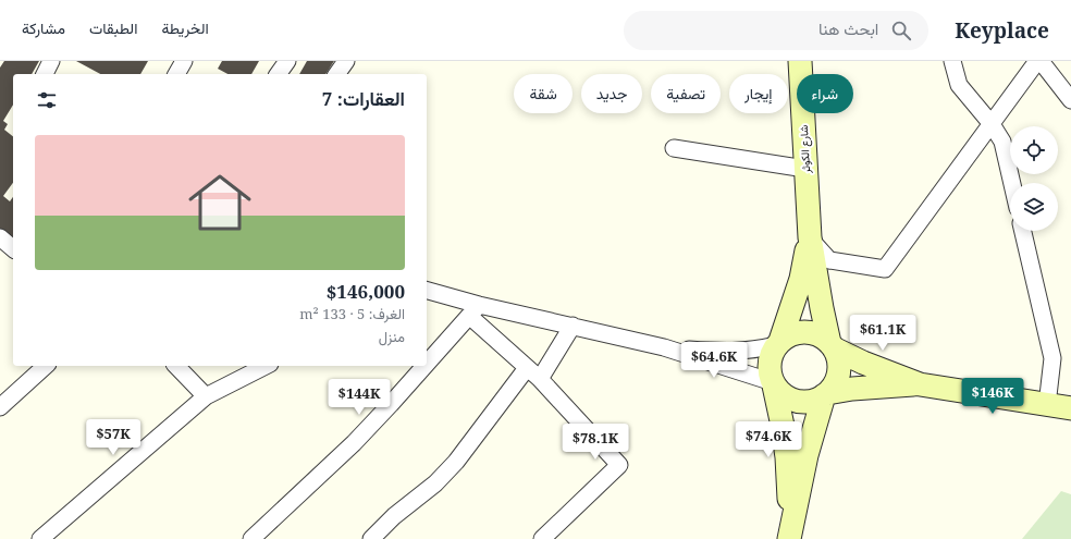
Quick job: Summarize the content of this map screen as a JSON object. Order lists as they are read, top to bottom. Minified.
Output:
{"streets":{"main road":["شارع الكوثر"]},"page":{"header":"Keyplace","search":"ابحث هنا","nav":["الخريطة","الطبقات","مشاركة"],"chip":["شراء","إيجار","تصفية","جديد","شقة"],"heading":"العقارات: 7","list":[{"name":"$146,000","note":"الغرف: 5 · 133 m² · منزل"}],"price":["$61.1K","$64.6K","$146K","$144K","$57K","$74.6K","$78.1K"]}}
